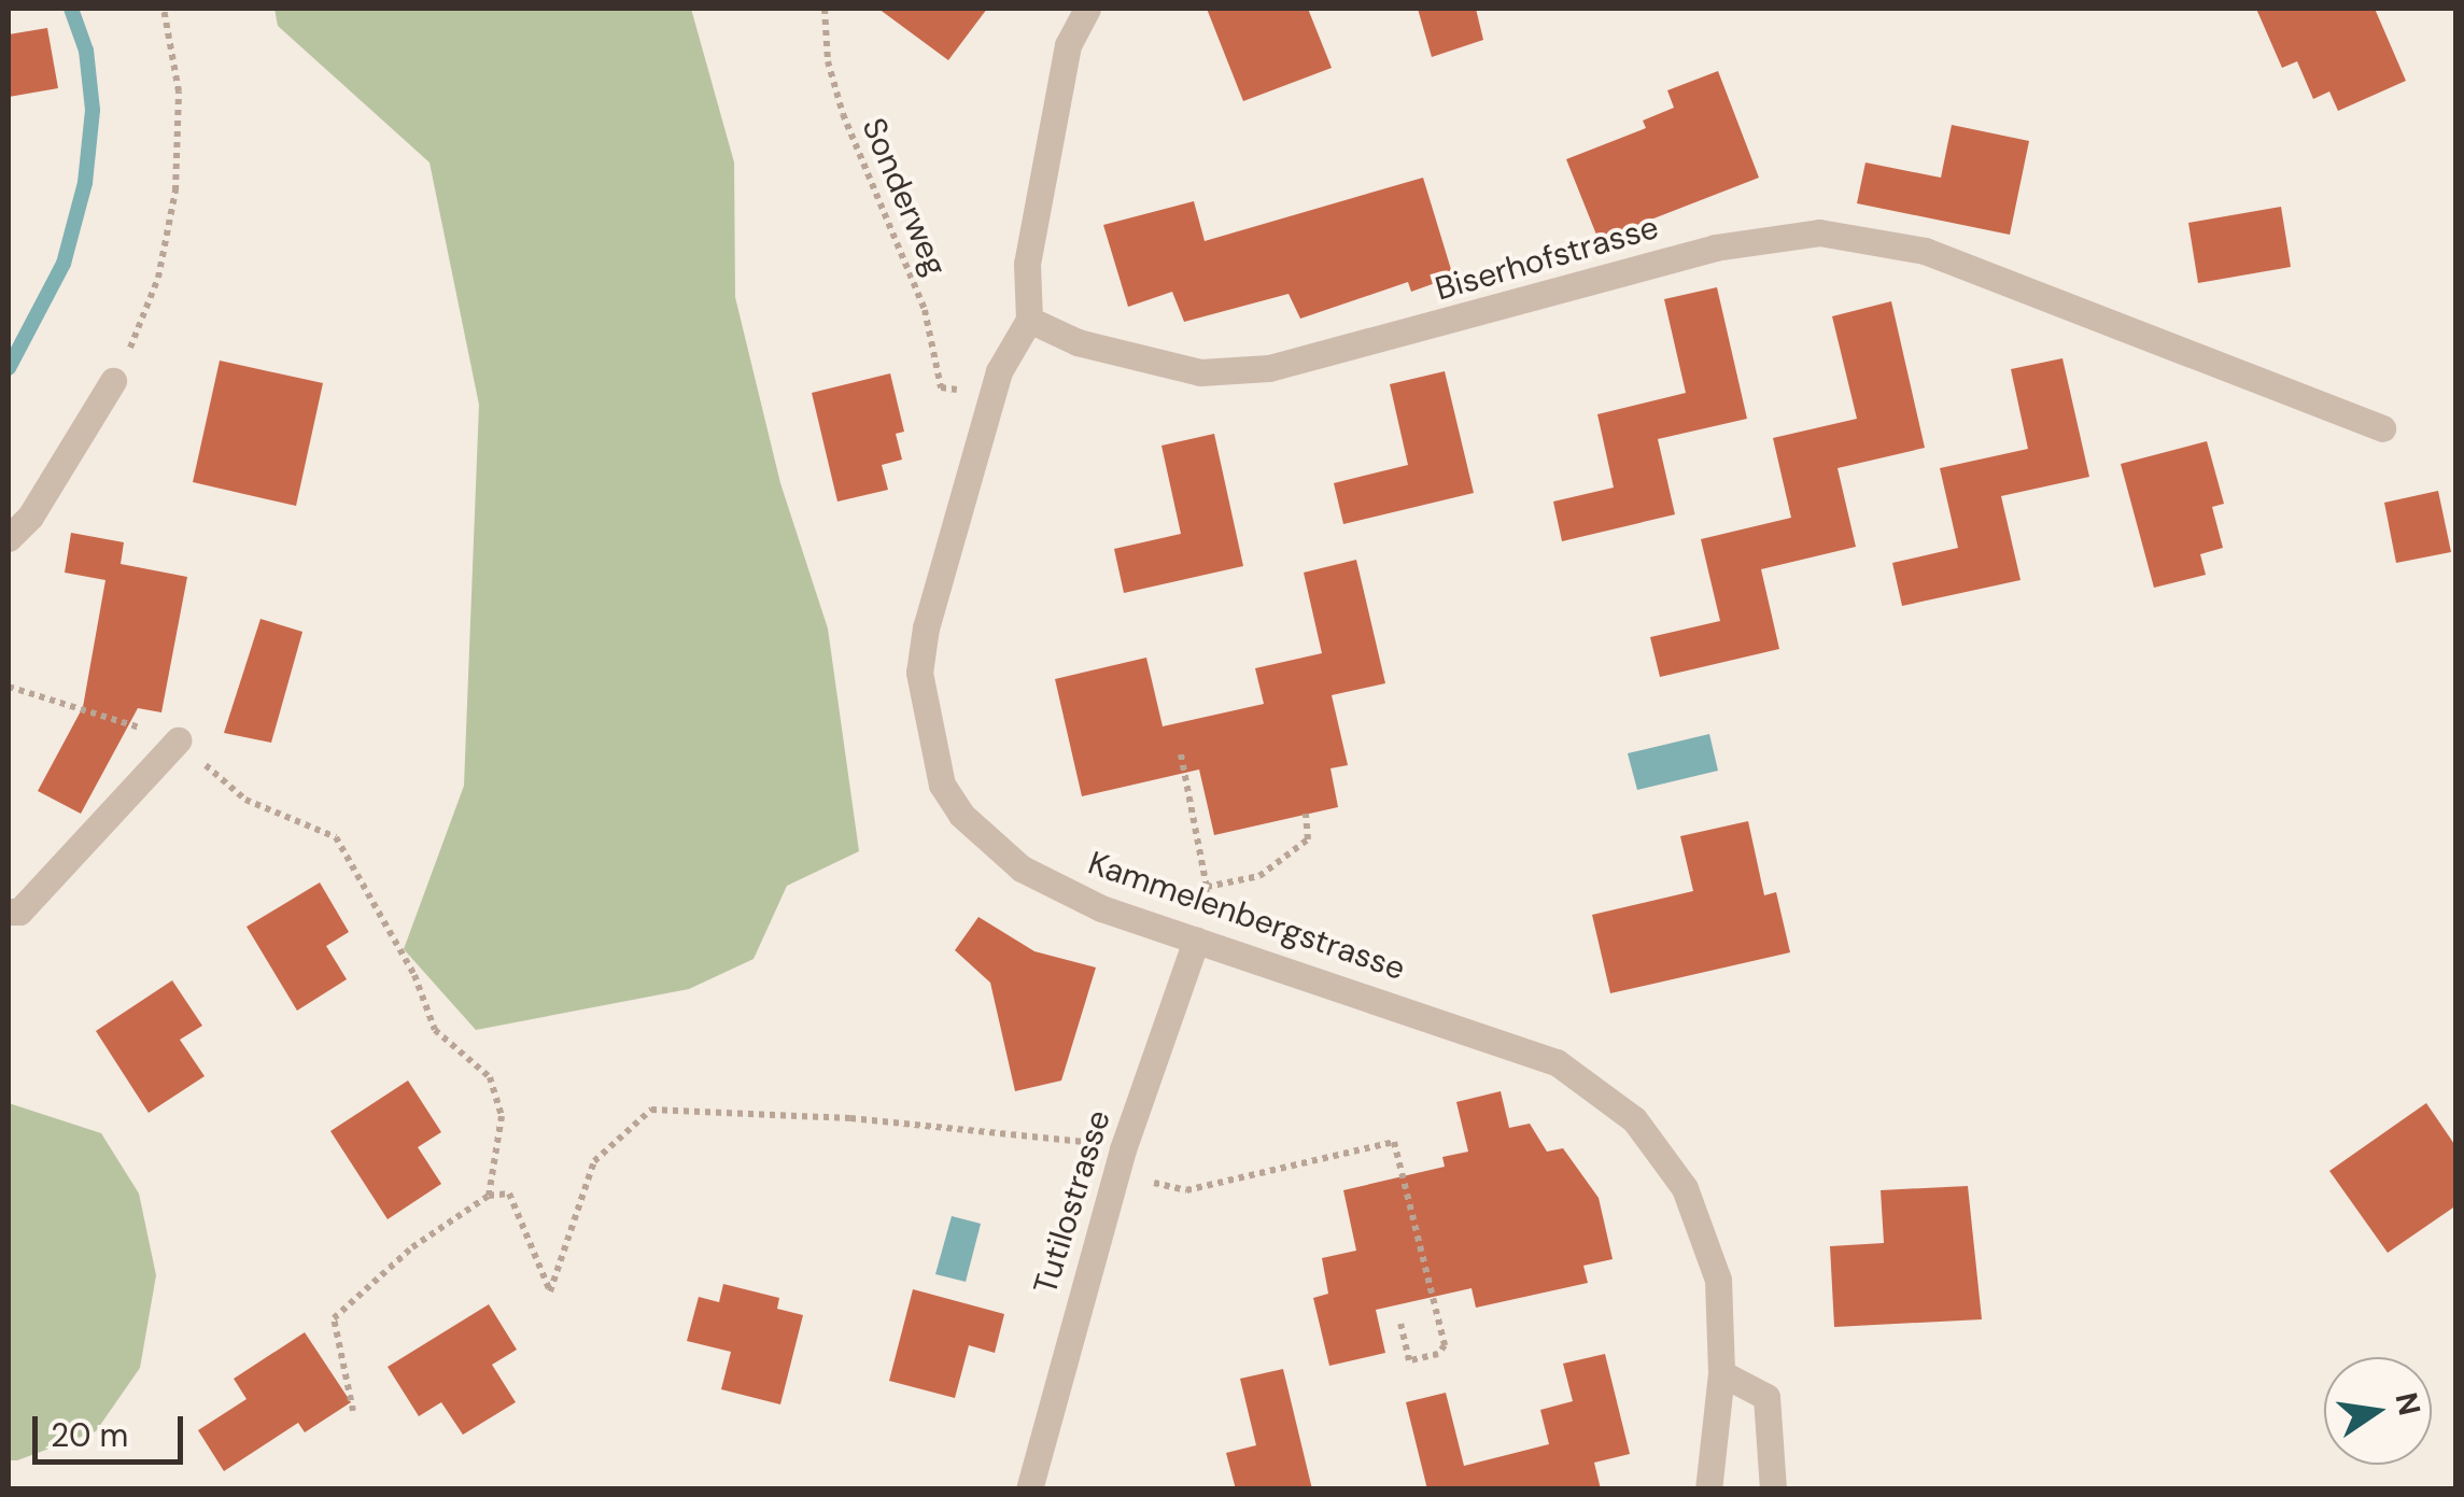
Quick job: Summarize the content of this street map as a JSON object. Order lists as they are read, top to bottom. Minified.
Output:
{"streets":{"street":["Biserhofstrasse","Kammelenbergstrasse","Tutilostrasse"],"path":["Sonderweg"]},"crossings":[["Biserhofstrasse","Kammelenbergstrasse"],["Kammelenbergstrasse","Tutilostrasse"]],"scale_bar":"20 m","north":"right"}
